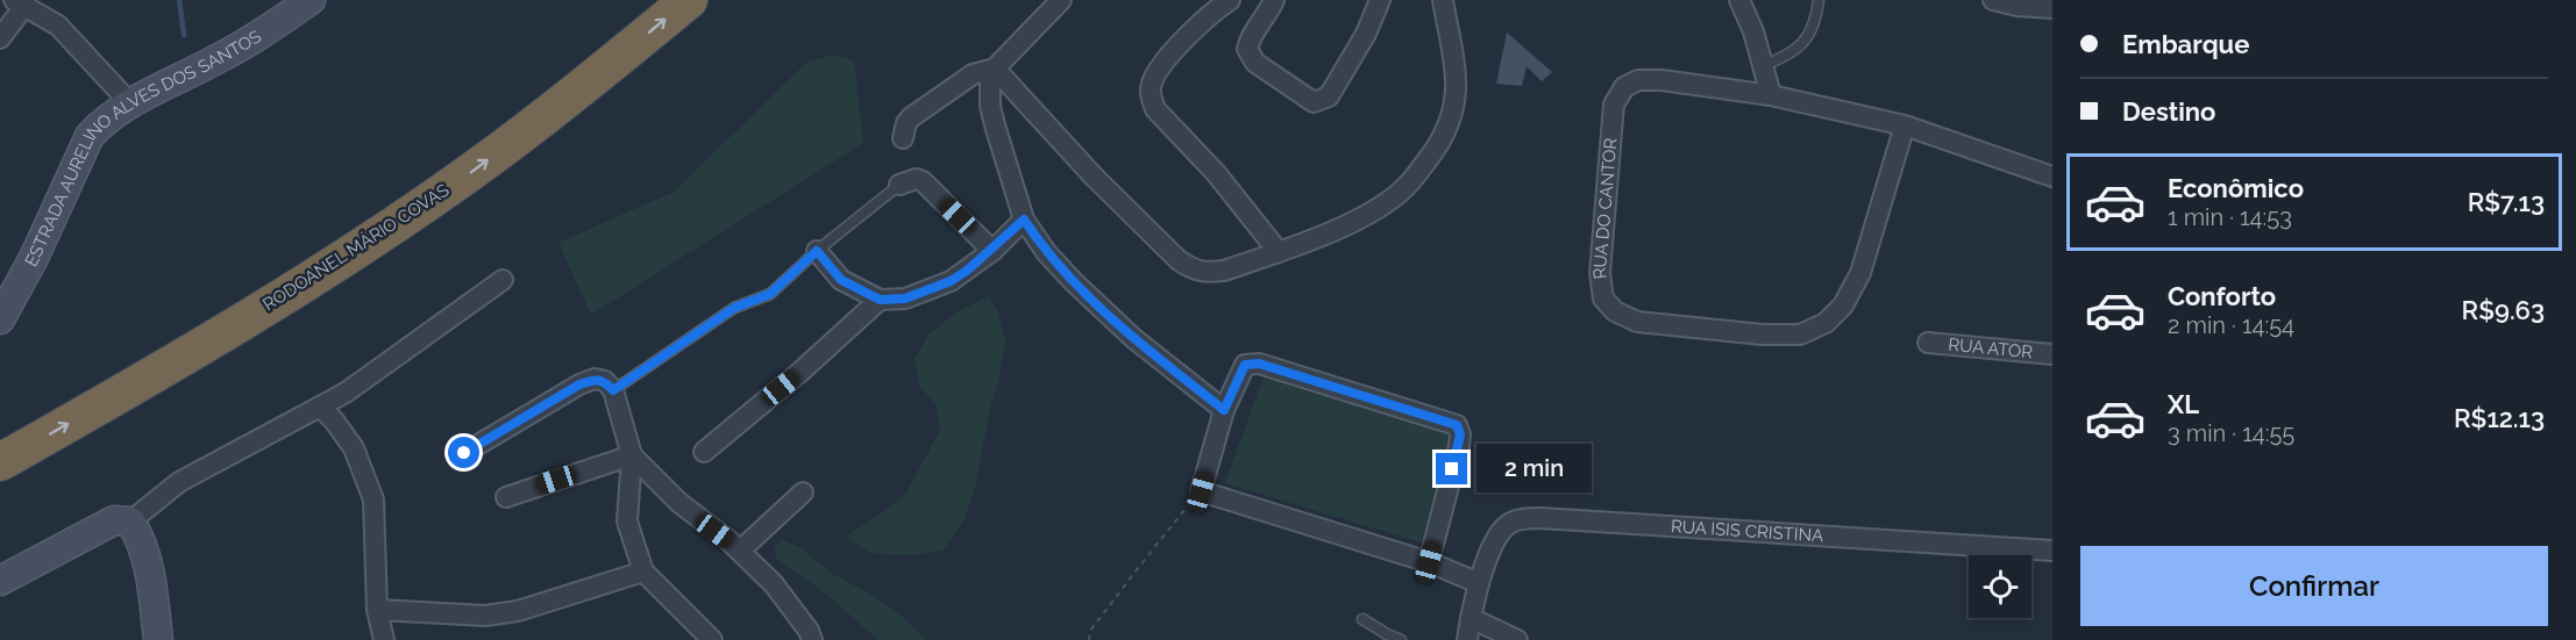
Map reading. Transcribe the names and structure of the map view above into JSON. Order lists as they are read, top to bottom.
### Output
{
  "streets": {
    "highway": ["RODOANEL MÁRIO COVAS"],
    "main road": ["ESTRADA AURELINO ALVES DOS SANTOS"],
    "street": ["RUA DO CANTOR", "RUA ATOR", "RUA ISIS CRISTINA"]
  },
  "one_way": ["RODOANEL MÁRIO COVAS"],
  "page": {
    "banner": ["Embarque", "Destino"],
    "list": [
      {
        "name": "Econômico",
        "note": "1 min · 14:53",
        "value": "R$7.13"
      },
      {
        "name": "Conforto",
        "note": "2 min · 14:54",
        "value": "R$9.63"
      },
      {
        "name": "XL",
        "note": "3 min · 14:55",
        "value": "R$12.13"
      }
    ],
    "bubble": "2 min",
    "buttons": "Confirmar"
  }
}
